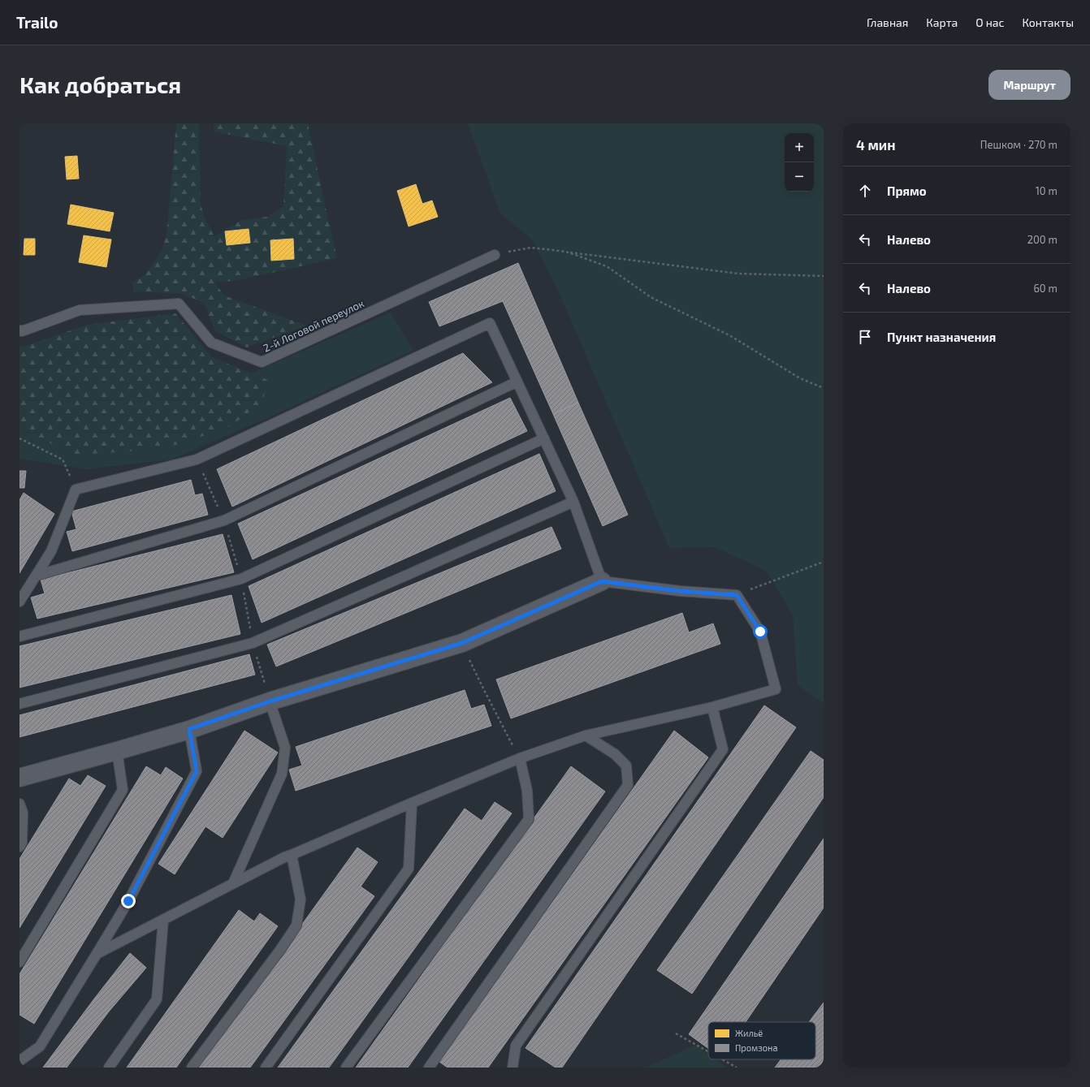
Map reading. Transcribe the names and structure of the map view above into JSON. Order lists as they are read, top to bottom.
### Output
{
  "streets": {
    "lane": ["2-й Логовой переулок"]
  },
  "legend": ["Жильё", "Промзона"],
  "page": {
    "header": "Trailo",
    "nav": [
      "Главная",
      "Карта",
      "О нас",
      "Контакты"
    ],
    "buttons": "Маршрут",
    "title": "Как добраться",
    "heading": ["4 мин", "Пешком · 270 m"],
    "map_buttons": ["+", "−"],
    "list": [
      ["Прямо", "10 m"],
      ["Налево", "200 m"],
      ["Налево", "60 m"],
      "Пункт назначения"
    ]
  }
}
